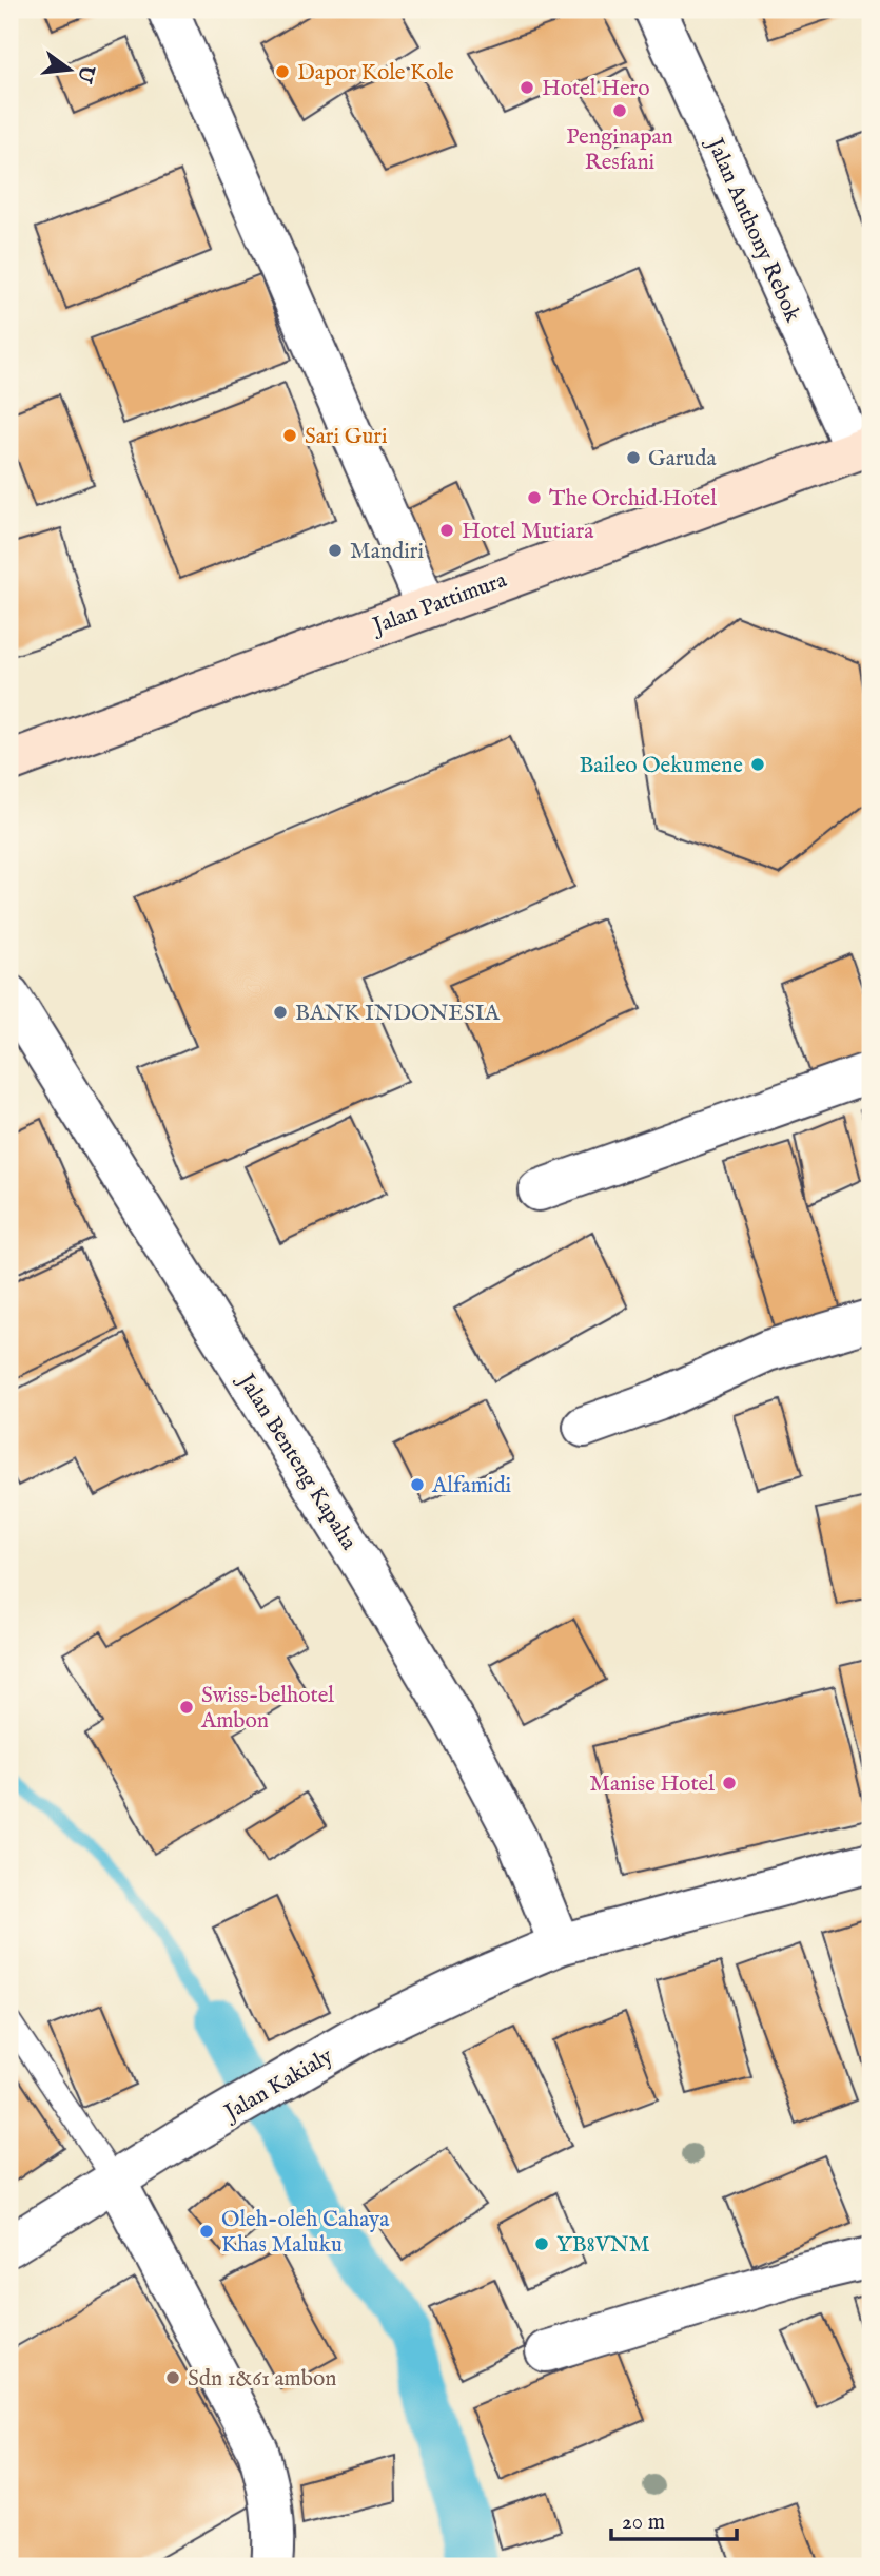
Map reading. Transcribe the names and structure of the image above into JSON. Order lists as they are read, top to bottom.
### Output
{
  "streets": {
    "main road": ["Jalan Pattimura"],
    "street": ["Jalan Anthony Rebok", "Jalan Benteng Kapaha", "Jalan Kakialy"]
  },
  "crossings": [
    ["Jalan Anthony Rebok", "Jalan Pattimura"],
    ["Jalan Benteng Kapaha", "Jalan Kakialy"]
  ],
  "places": [
    "Dapor Kole Kole",
    "Hotel Hero",
    "Penginapan Resfani",
    "Sari Guri",
    "Garuda",
    "The Orchid Hotel",
    "Hotel Mutiara",
    "Mandiri",
    "Baileo Oekumene",
    "BANK INDONESIA",
    "Alfamidi",
    "Swiss-belhotel Ambon",
    "Manise Hotel",
    "Oleh-oleh Cahaya Khas Maluku",
    "YB8VNM",
    "Sdn 1&61 ambon"
  ],
  "scale_bar": "20 m",
  "north": "right"
}
